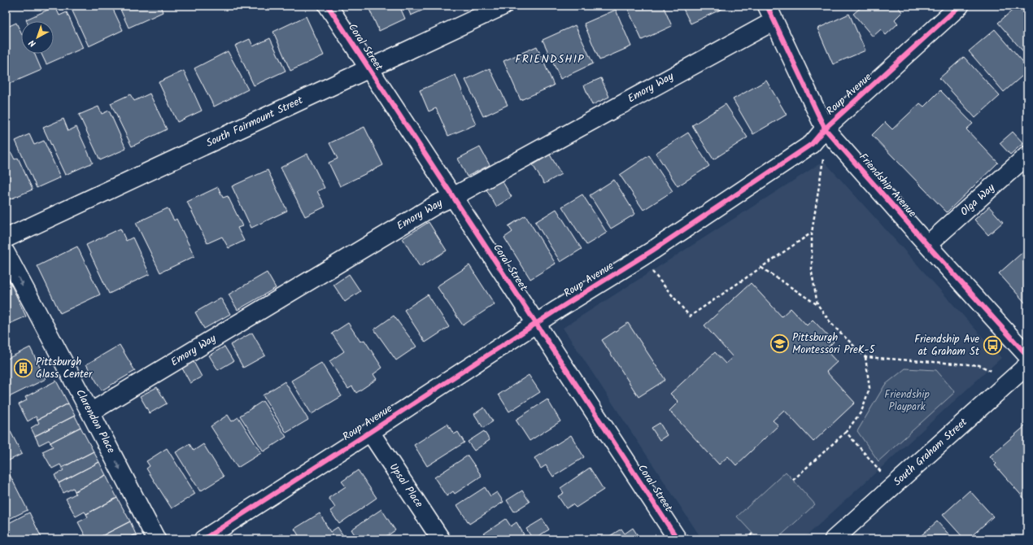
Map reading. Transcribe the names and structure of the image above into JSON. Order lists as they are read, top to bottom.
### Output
{
  "streets": {
    "street": [
      "Coral Street",
      "Emory Way",
      "Roup Avenue",
      "South Fairmount Street",
      "Friendship Avenue",
      "Olga Way",
      "Clarendon Place",
      "South Graham Street",
      "Upsal Place"
    ]
  },
  "crossings": [
    ["Coral Street", "Emory Way"],
    ["Coral Street", "Roup Avenue"],
    ["Coral Street", "South Fairmount Street"],
    ["Emory Way", "Friendship Avenue"],
    ["Emory Way", "Clarendon Place"],
    ["Roup Avenue", "Friendship Avenue"],
    ["Roup Avenue", "Upsal Place"],
    ["Friendship Avenue", "Olga Way"]
  ],
  "one_way": ["Clarendon Place"],
  "districts": ["FRIENDSHIP"],
  "parks": ["Friendship Playpark"],
  "places": {
    "school or university": ["Pittsburgh Montessori PreK-5"],
    "bus stop": ["Friendship Ave at Graham St"],
    "building": ["Pittsburgh Glass Center"]
  },
  "north": "bottom left"
}
